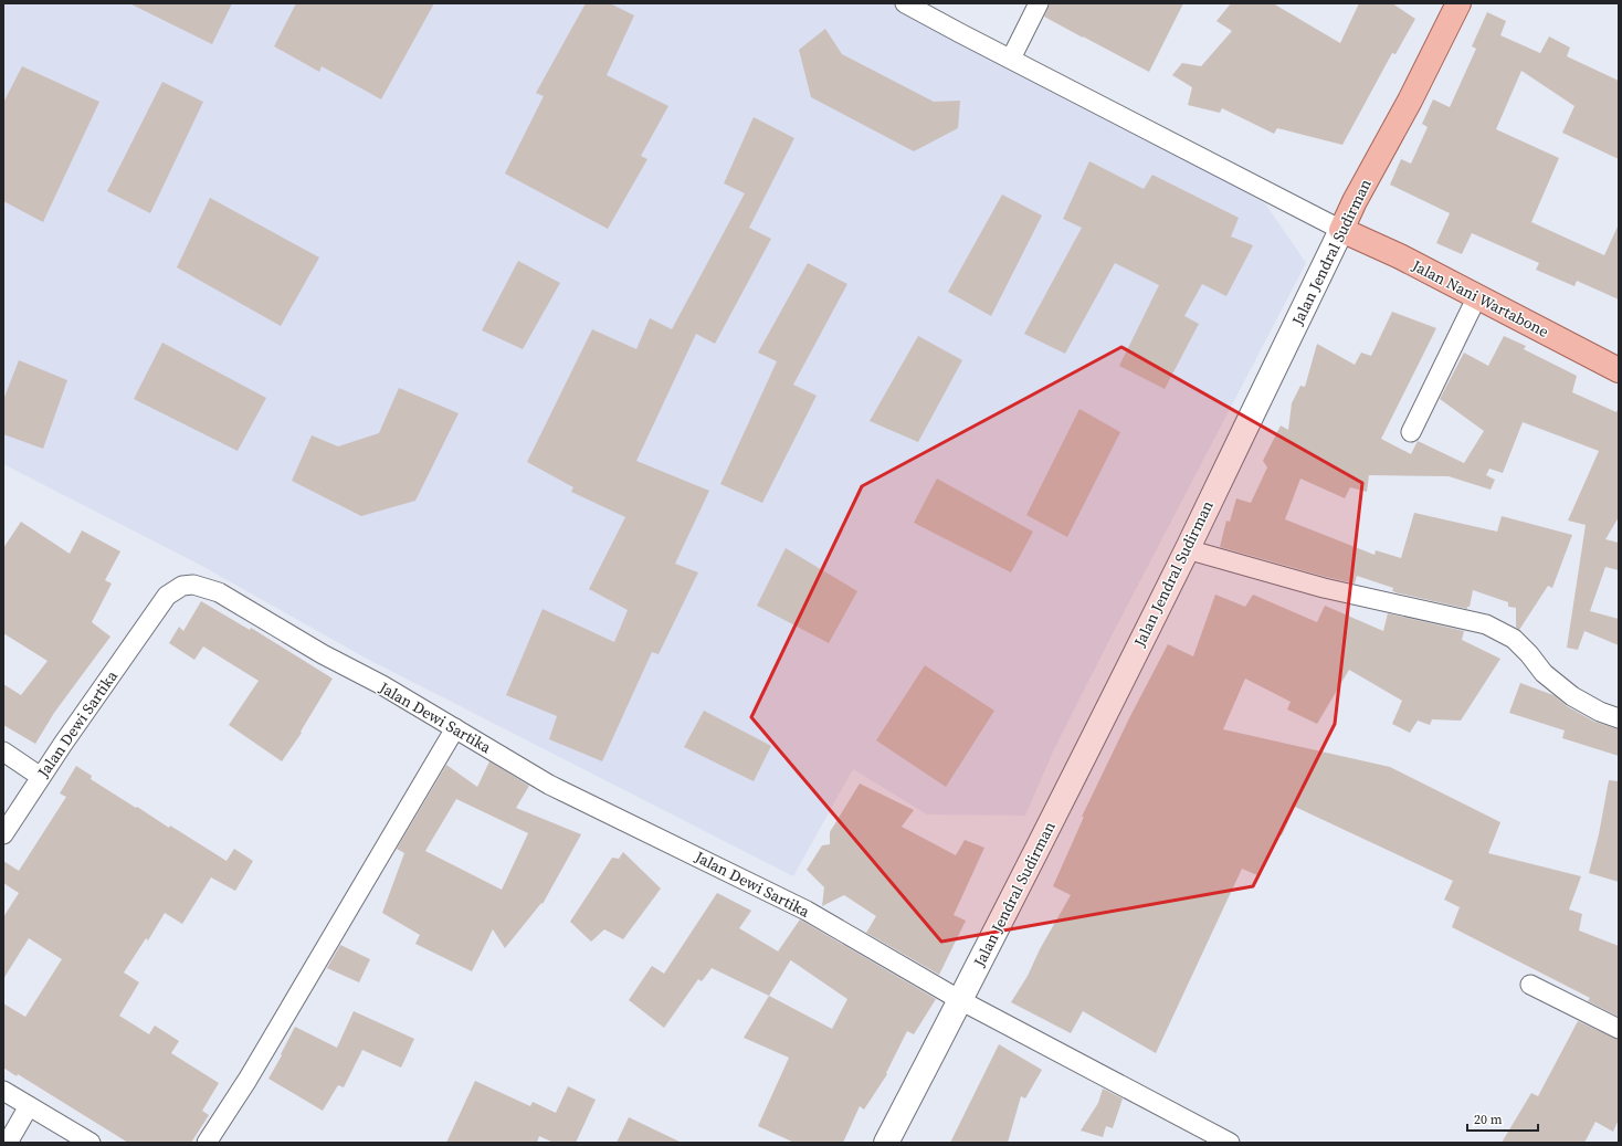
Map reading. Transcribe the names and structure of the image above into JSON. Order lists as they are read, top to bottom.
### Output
{
  "streets": {
    "main road": ["Jalan Jendral Sudirman", "Jalan Nani Wartabone"],
    "street": ["Jalan Dewi Sartika"]
  },
  "crossings": [
    ["Jalan Jendral Sudirman", "Jalan Nani Wartabone"],
    ["Jalan Jendral Sudirman", "Jalan Dewi Sartika"]
  ],
  "scale_bar": "20 m"
}
